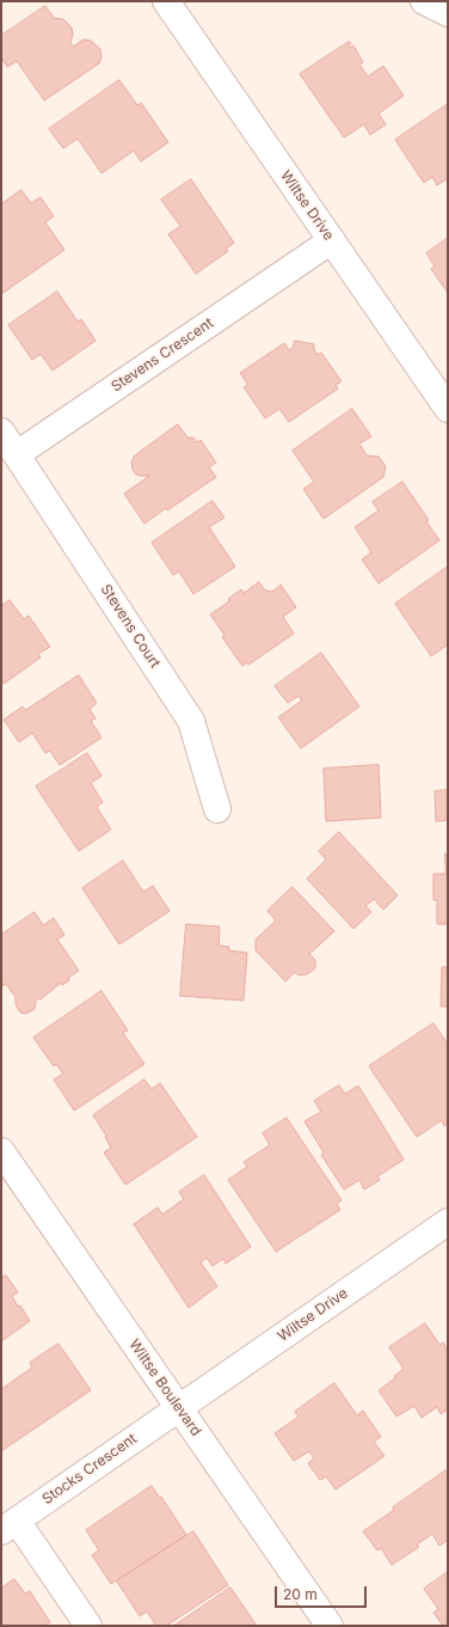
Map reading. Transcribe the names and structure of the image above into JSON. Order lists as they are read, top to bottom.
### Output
{
  "streets": {
    "street": [
      "Wiltse Drive",
      "Stevens Crescent",
      "Stevens Court",
      "Wiltse Boulevard",
      "Stocks Crescent"
    ]
  },
  "crossings": [
    ["Wiltse Drive", "Stevens Crescent"],
    ["Wiltse Drive", "Wiltse Boulevard"],
    ["Wiltse Drive", "Stocks Crescent"],
    ["Stevens Crescent", "Stevens Court"],
    ["Wiltse Boulevard", "Stocks Crescent"]
  ],
  "scale_bar": "20 m"
}
